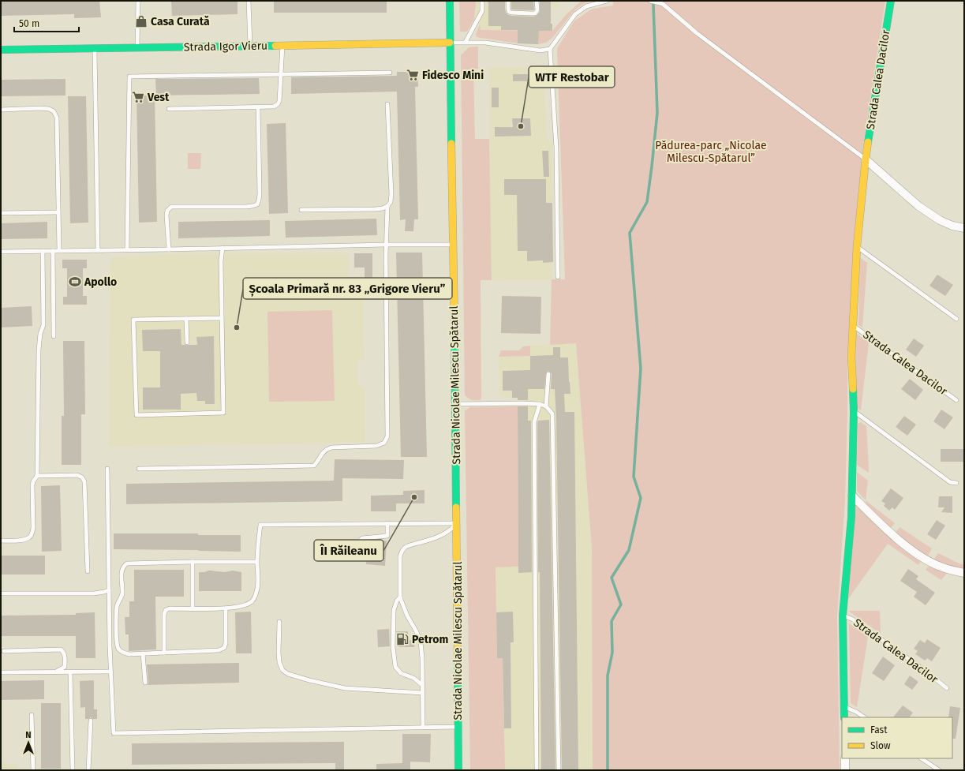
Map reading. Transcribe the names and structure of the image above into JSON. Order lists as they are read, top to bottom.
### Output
{
  "streets": {
    "street": ["Strada Igor Vieru", "Strada Calea Dacilor", "Strada Nicolae Milescu Spătarul"]
  },
  "crossings": [
    ["Strada Igor Vieru", "Strada Nicolae Milescu Spătarul"]
  ],
  "parks": ["Pădurea-parc „Nicolae Milescu-Spătarul”"],
  "places": {
    "shop": ["Casa Curată"],
    "supermarket": ["Fidesco Mini", "Vest"],
    "other": ["WTF Restobar", "Școala Primară nr. 83 „Grigore Vieru”", "ÎI Răileanu"],
    "sports": ["Apollo"],
    "fuel station": ["Petrom"]
  },
  "legend": ["Fast", "Slow"],
  "scale_bar": "50 m",
  "north": "top"
}
